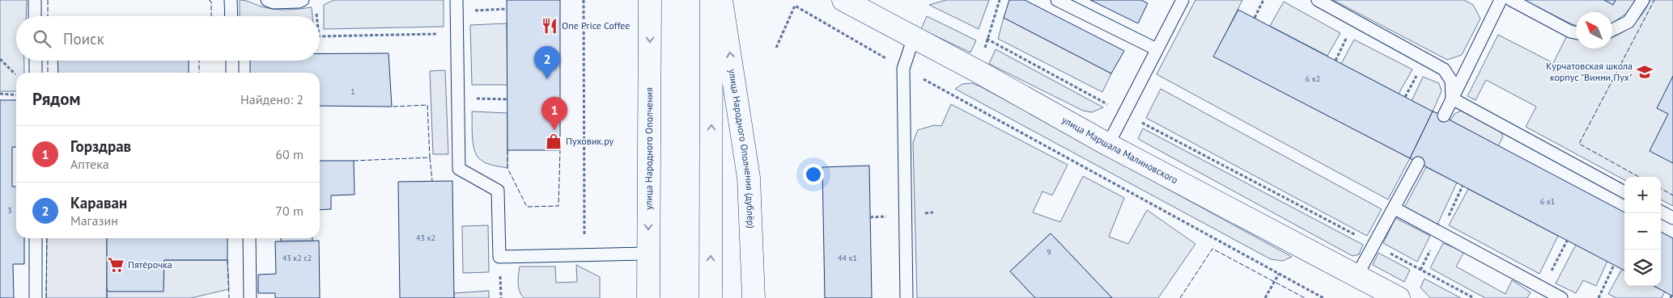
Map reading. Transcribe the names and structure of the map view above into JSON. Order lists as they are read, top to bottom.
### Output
{
  "streets": {
    "street": ["улица Народного Ополчения (дублёр)", "улица Народного Ополчения", "улица Маршала Малиновского"]
  },
  "places": {
    "restaurant": ["One Price Coffee"],
    "school or university": ["Курчатовская школа корпус \"Винни Пух\""],
    "shop": ["Пуховик.ру"],
    "supermarket": ["Пятёрочка"]
  },
  "house_numbers": [
    "6 к2",
    "1",
    "6 к1",
    "3",
    "43 к2",
    "9",
    "43 к2 с2",
    "44 к1"
  ],
  "north": "top left",
  "page": {
    "search": "Поиск",
    "pins": ["2", "1"],
    "heading": ["Рядом", "Найдено: 2"],
    "list": [
      {
        "mark": "1",
        "name": "Горздрав",
        "note": "Аптека",
        "value": "60 m"
      },
      {
        "mark": "2",
        "name": "Караван",
        "note": "Магазин",
        "value": "70 m"
      }
    ],
    "map_buttons": ["+", "−"]
  }
}
